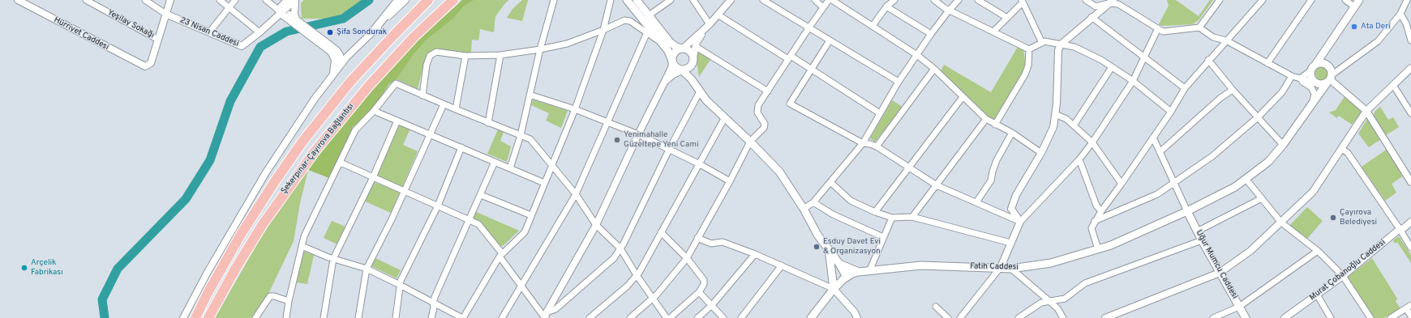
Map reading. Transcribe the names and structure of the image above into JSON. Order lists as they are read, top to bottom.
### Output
{
  "streets": {
    "highway": ["Şekerpınar-Çayırova Bağlantısı"],
    "main road": ["Uğur Mumcu Caddesi", "Fatih Caddesi"],
    "street": [
      "Yeşilay Sokağı",
      "23 Nisan Caddesi",
      "Hürriyet Caddesi",
      "Murat Çobanoğlu Caddesi"
    ]
  },
  "crossings": [
    ["Yeşilay Sokağı", "Hürriyet Caddesi"],
    ["Uğur Mumcu Caddesi", "Fatih Caddesi"]
  ],
  "places": [
    "Ata Deri",
    "Şifa Sondurak",
    "Yenimahalle Güzeltepe Yeni Cami",
    "Çayırova Belediyesi",
    "Esduy Davet Evi & Organizasyon",
    "Arçelik Fabrikası"
  ]
}
